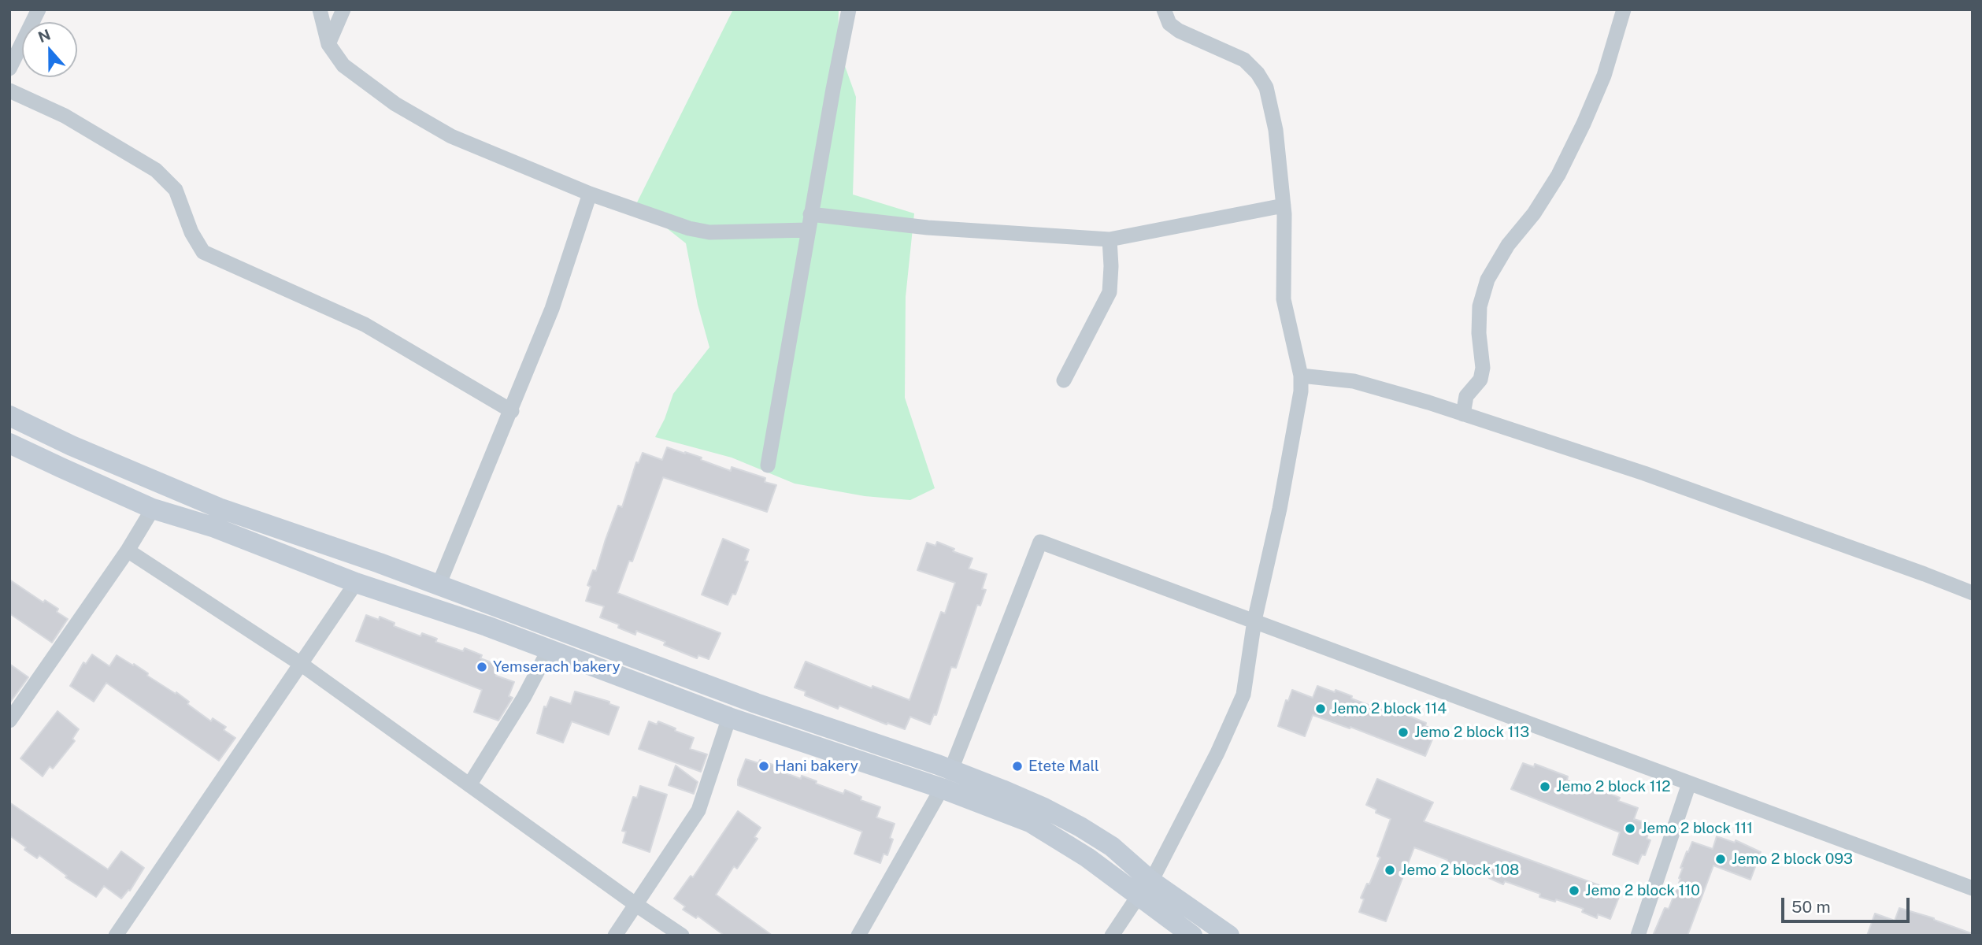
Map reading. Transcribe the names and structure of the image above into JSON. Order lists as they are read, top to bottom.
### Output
{
  "places": [
    "Yemserach bakery",
    "Jemo 2 block 114",
    "Jemo 2 block 113",
    "Hani bakery",
    "Etete Mall",
    "Jemo 2 block 112",
    "Jemo 2 block 111",
    "Jemo 2 block 093",
    "Jemo 2 block 108",
    "Jemo 2 block 110"
  ],
  "scale_bar": "50 m",
  "north": "top"
}
